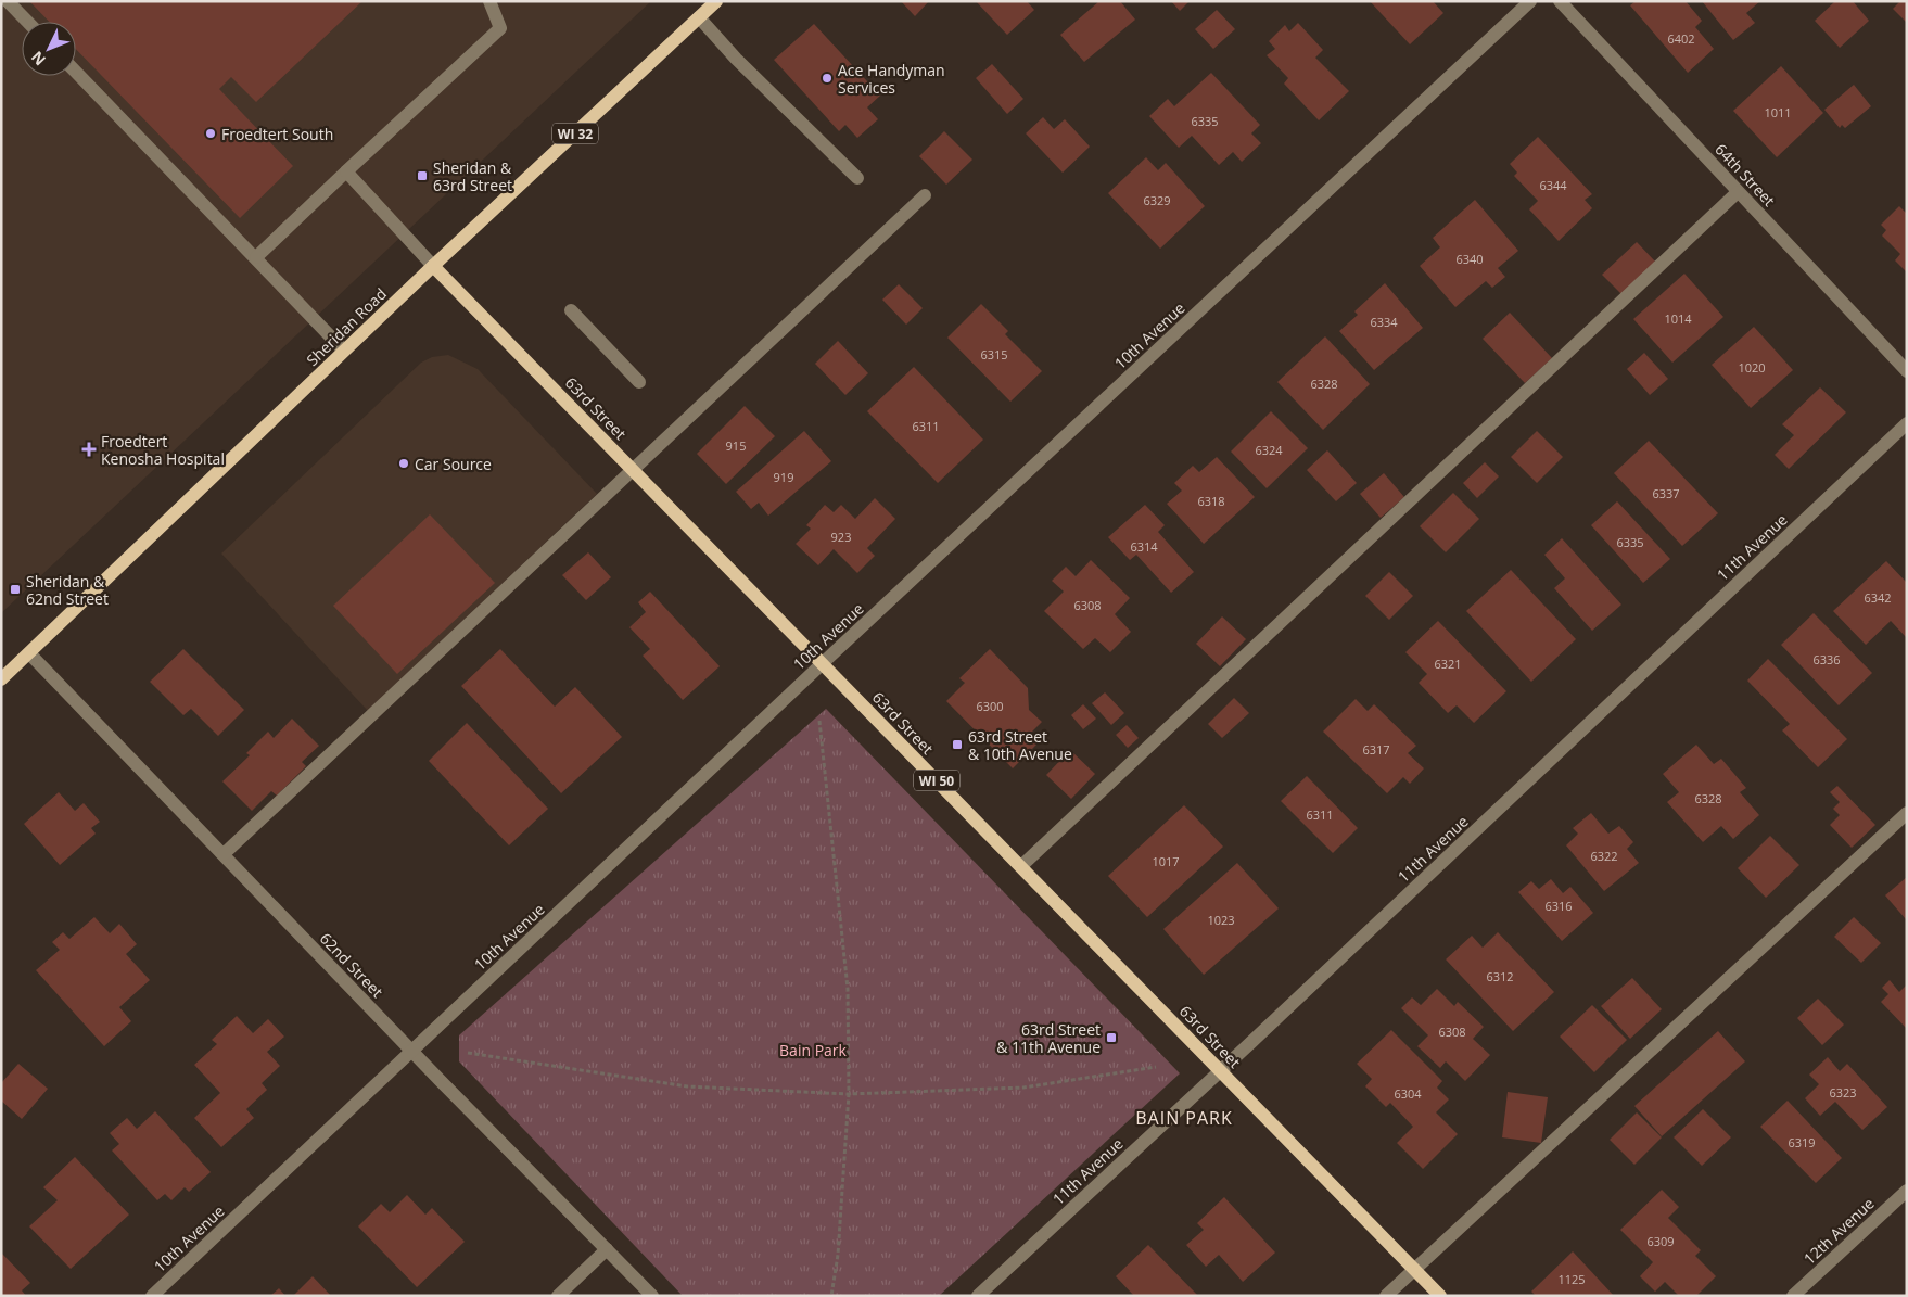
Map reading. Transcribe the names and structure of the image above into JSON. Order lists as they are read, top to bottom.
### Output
{
  "streets": {
    "main road": [
      "WI 32",
      "Sheridan Road",
      "63rd Street",
      "WI 50"
    ],
    "street": [
      "64th Street",
      "10th Avenue",
      "11th Avenue",
      "62nd Street",
      "12th Avenue"
    ]
  },
  "crossings": [
    ["Sheridan Road", "63rd Street"],
    ["Sheridan Road", "62nd Street"],
    ["10th Avenue", "63rd Street"],
    ["10th Avenue", "62nd Street"],
    ["63rd Street", "11th Avenue"]
  ],
  "districts": ["BAIN PARK"],
  "parks": ["Bain Park"],
  "places": {
    "other": ["Ace Handyman Services", "Froedtert South", "Car Source"],
    "transit": [
      "Sheridan & 63rd Street",
      "Sheridan & 62nd Street",
      "63rd Street & 10th Avenue",
      "63rd Street & 11th Avenue"
    ],
    "health": ["Froedtert Kenosha Hospital"]
  },
  "house_numbers": [
    "6402",
    "1011",
    "6335",
    "6344",
    "6329",
    "6340",
    "1014",
    "6334",
    "6315",
    "1020",
    "6328",
    "6311",
    "915",
    "6324",
    "919",
    "6337",
    "6318",
    "923",
    "6335",
    "6314",
    "6342",
    "6308",
    "6336",
    "6321",
    "6300",
    "6317",
    "6328",
    "6311",
    "6322",
    "1017",
    "6316",
    "1023",
    "6312",
    "6308",
    "6323",
    "6304",
    "6319",
    "6309",
    "1125"
  ],
  "north": "bottom left"
}
